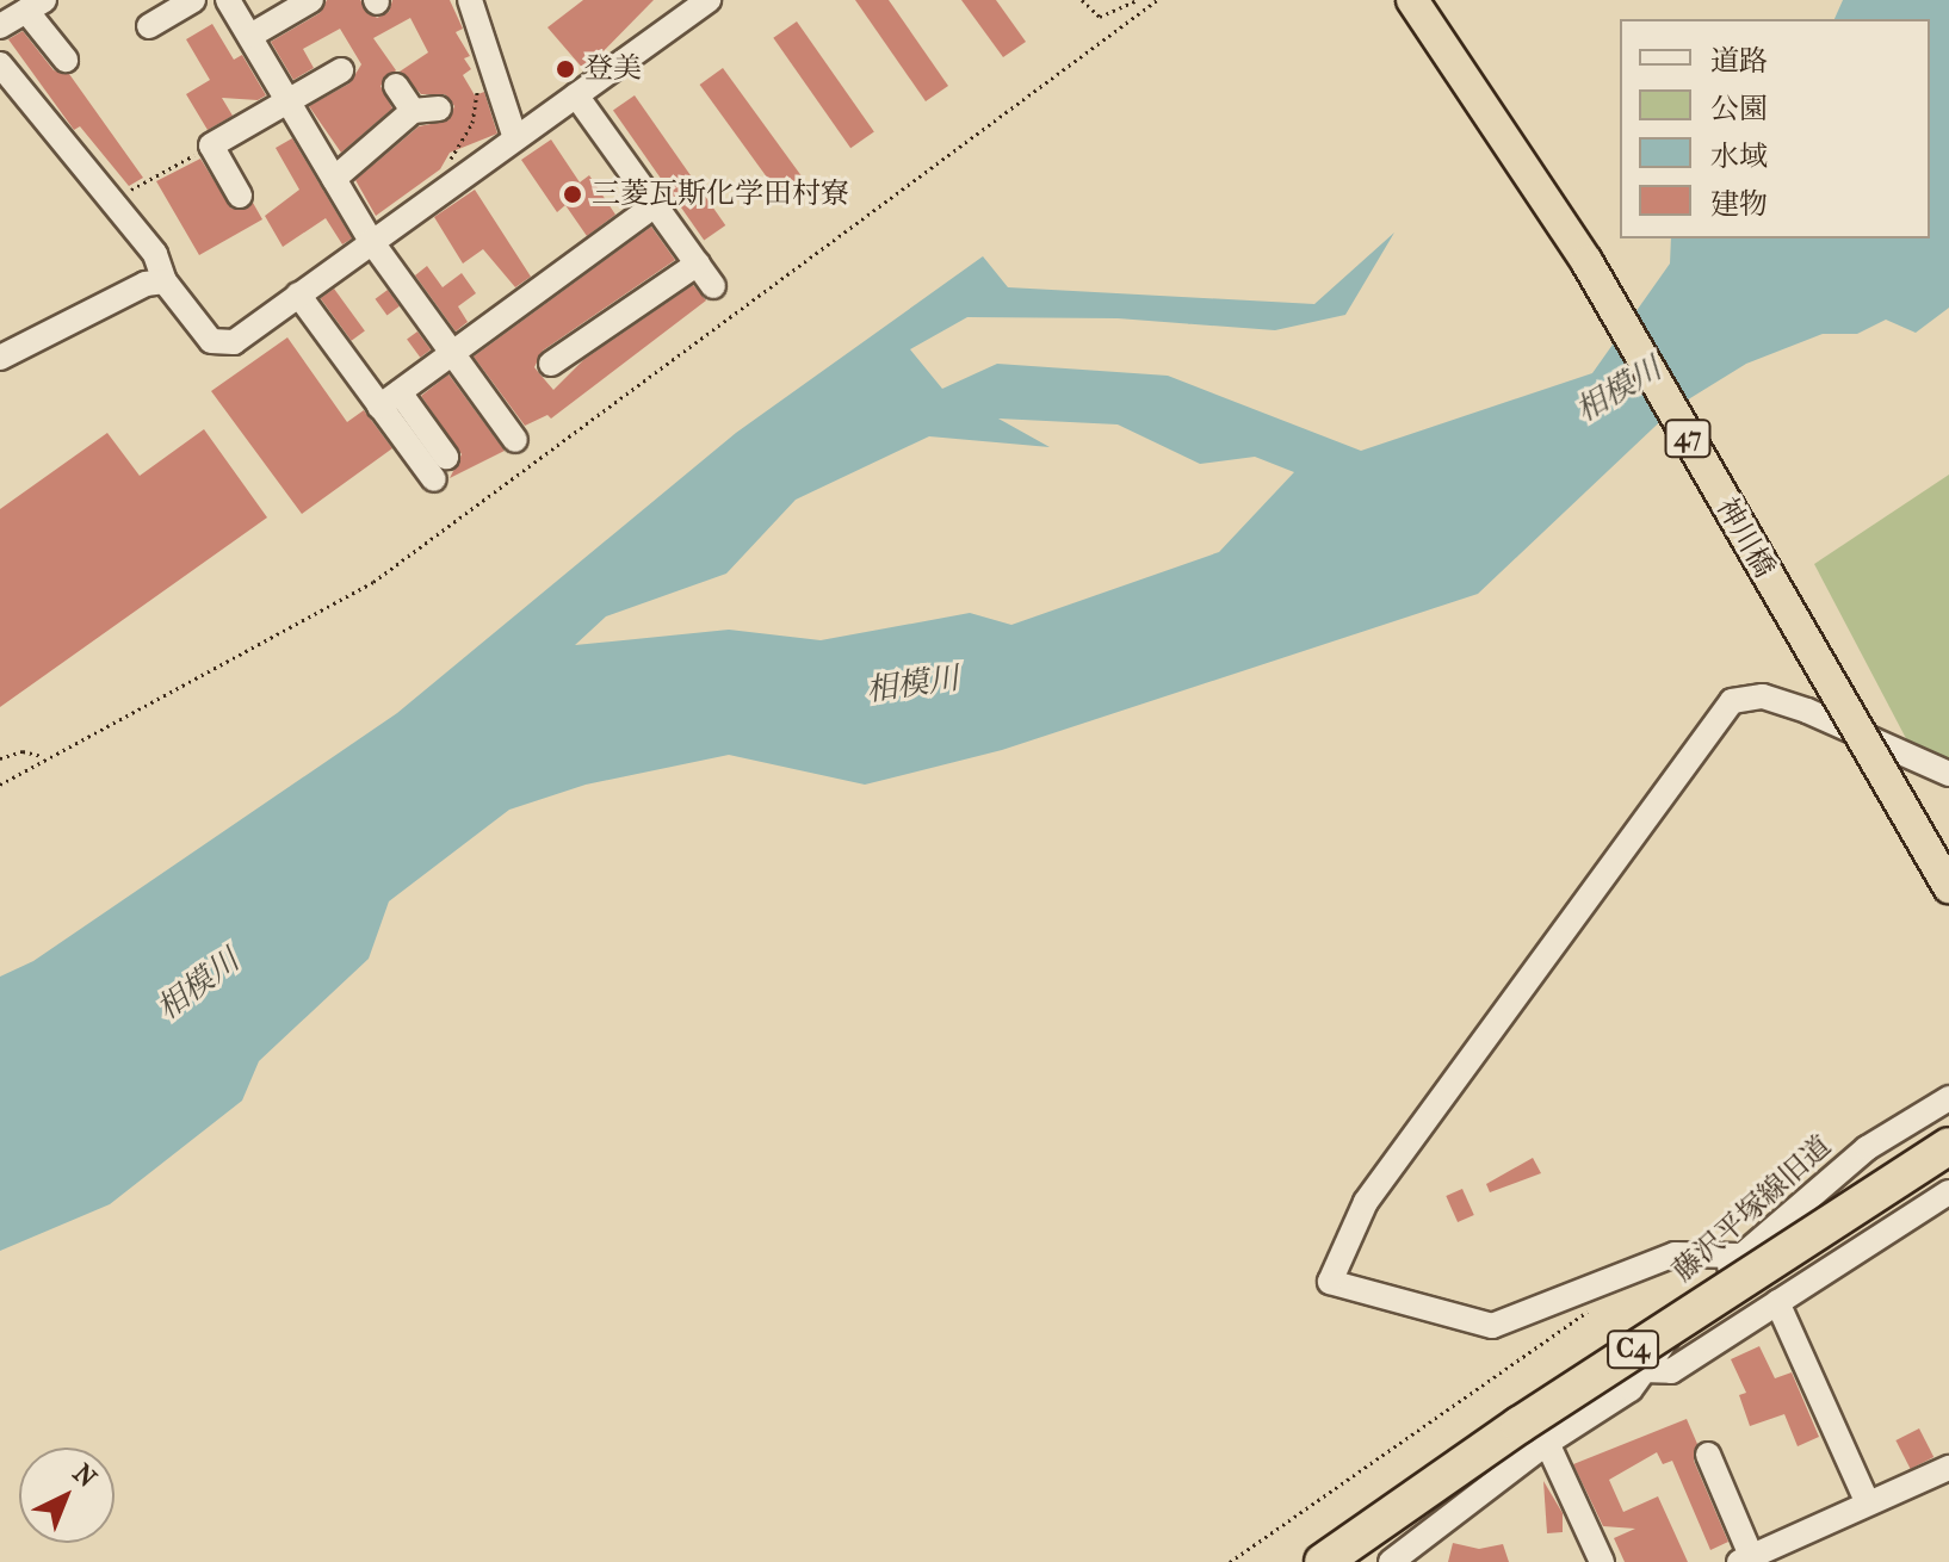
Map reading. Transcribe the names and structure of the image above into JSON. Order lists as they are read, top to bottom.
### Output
{
  "streets": {
    "highway": ["C4"],
    "main road": ["47", "神川橋"],
    "street": ["藤沢平塚線旧道"]
  },
  "water": ["相模川"],
  "places": ["登美", "三菱瓦斯化学田村寮"],
  "legend": [
    "道路",
    "公園",
    "水域",
    "建物"
  ],
  "north": "top right"
}
